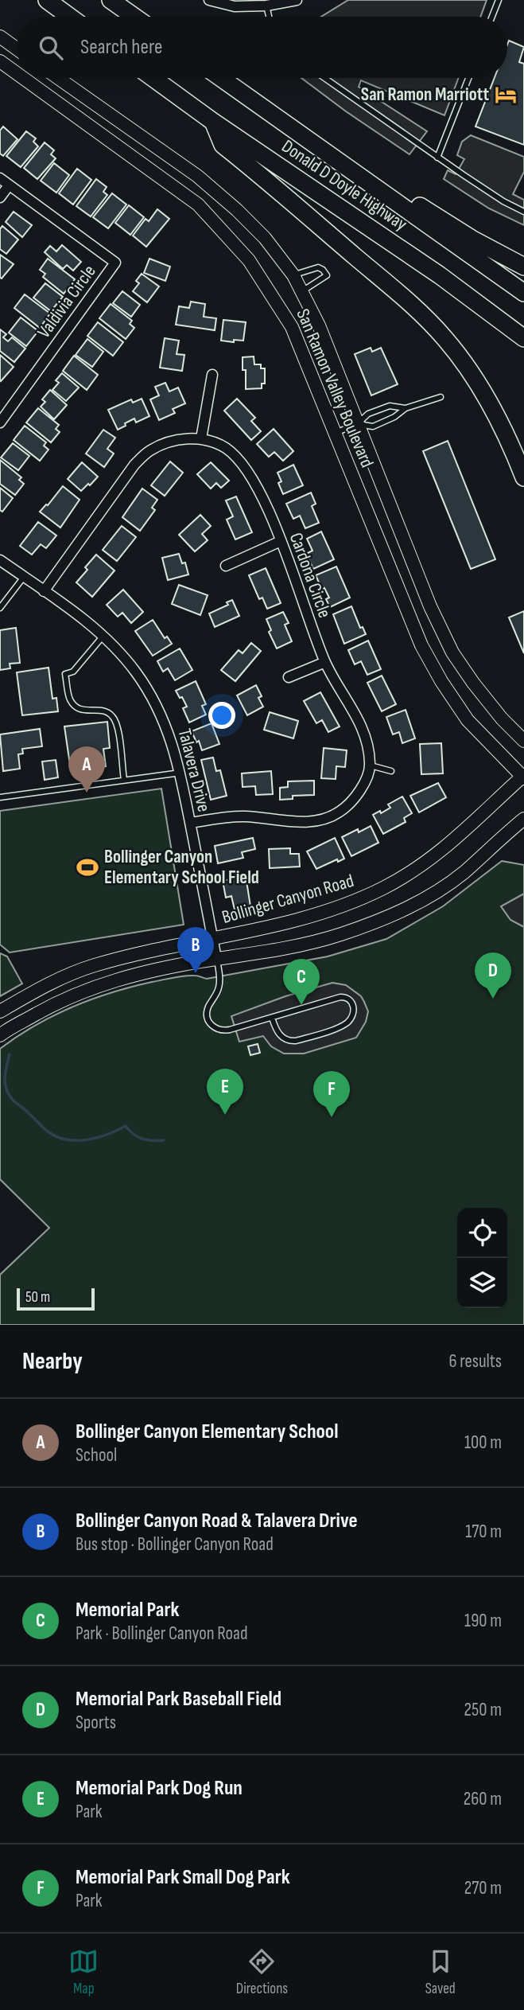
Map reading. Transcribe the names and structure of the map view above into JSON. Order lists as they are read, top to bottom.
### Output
{
  "streets": {
    "highway": ["Donald D Doyle Highway"],
    "main road": ["San Ramon Valley Boulevard", "Bollinger Canyon Road"],
    "street": ["Valdivia Circle", "Cardona Circle", "Talavera Drive"]
  },
  "crossings": [
    ["San Ramon Valley Boulevard", "Bollinger Canyon Road"],
    ["Cardona Circle", "Talavera Drive"],
    ["Talavera Drive", "Bollinger Canyon Road"]
  ],
  "places": {
    "hotel": ["San Ramon Marriott"],
    "sports": ["Bollinger Canyon Elementary School Field"]
  },
  "scale_bar": "50 m",
  "page": {
    "search": "Search here",
    "pins": [
      "A",
      "B",
      "D",
      "C",
      "E",
      "F"
    ],
    "scale": "50 m",
    "heading": ["Nearby", "6 results"],
    "list": [
      {
        "mark": "A",
        "name": "Bollinger Canyon Elementary School",
        "note": "School",
        "value": "100 m"
      },
      {
        "mark": "B",
        "name": "Bollinger Canyon Road & Talavera Drive",
        "note": "Bus stop · Bollinger Canyon Road",
        "value": "170 m"
      },
      {
        "mark": "C",
        "name": "Memorial Park",
        "note": "Park · Bollinger Canyon Road",
        "value": "190 m"
      },
      {
        "mark": "D",
        "name": "Memorial Park Baseball Field",
        "note": "Sports",
        "value": "250 m"
      },
      {
        "mark": "E",
        "name": "Memorial Park Dog Run",
        "note": "Park",
        "value": "260 m"
      },
      {
        "mark": "F",
        "name": "Memorial Park Small Dog Park",
        "note": "Park",
        "value": "270 m"
      }
    ],
    "nav": ["Map", "Directions", "Saved"]
  }
}
